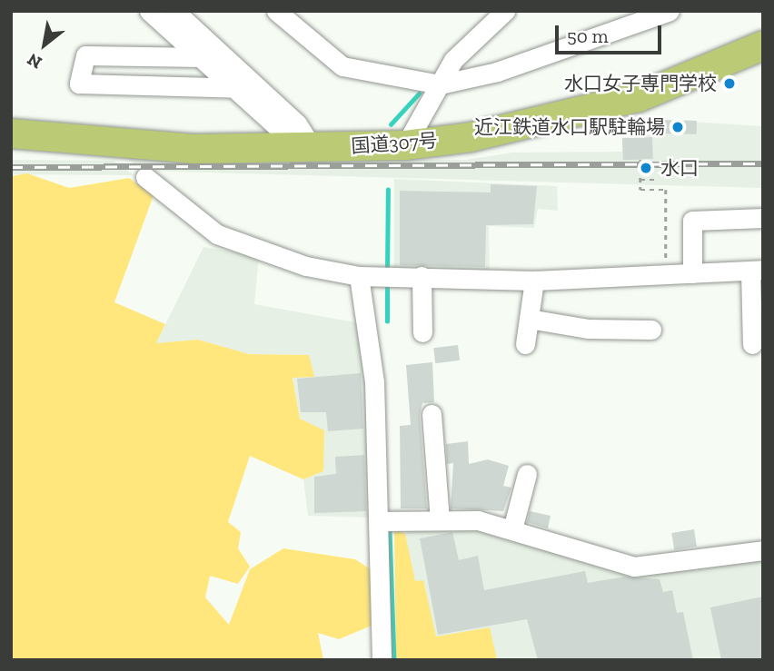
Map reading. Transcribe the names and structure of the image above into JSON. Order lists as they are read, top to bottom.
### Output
{
  "streets": {
    "highway": ["国道307号"]
  },
  "places": ["水口女子専門学校", "近江鉄道水口駅駐輪場", "水口"],
  "scale_bar": "50 m",
  "north": "bottom left"
}
